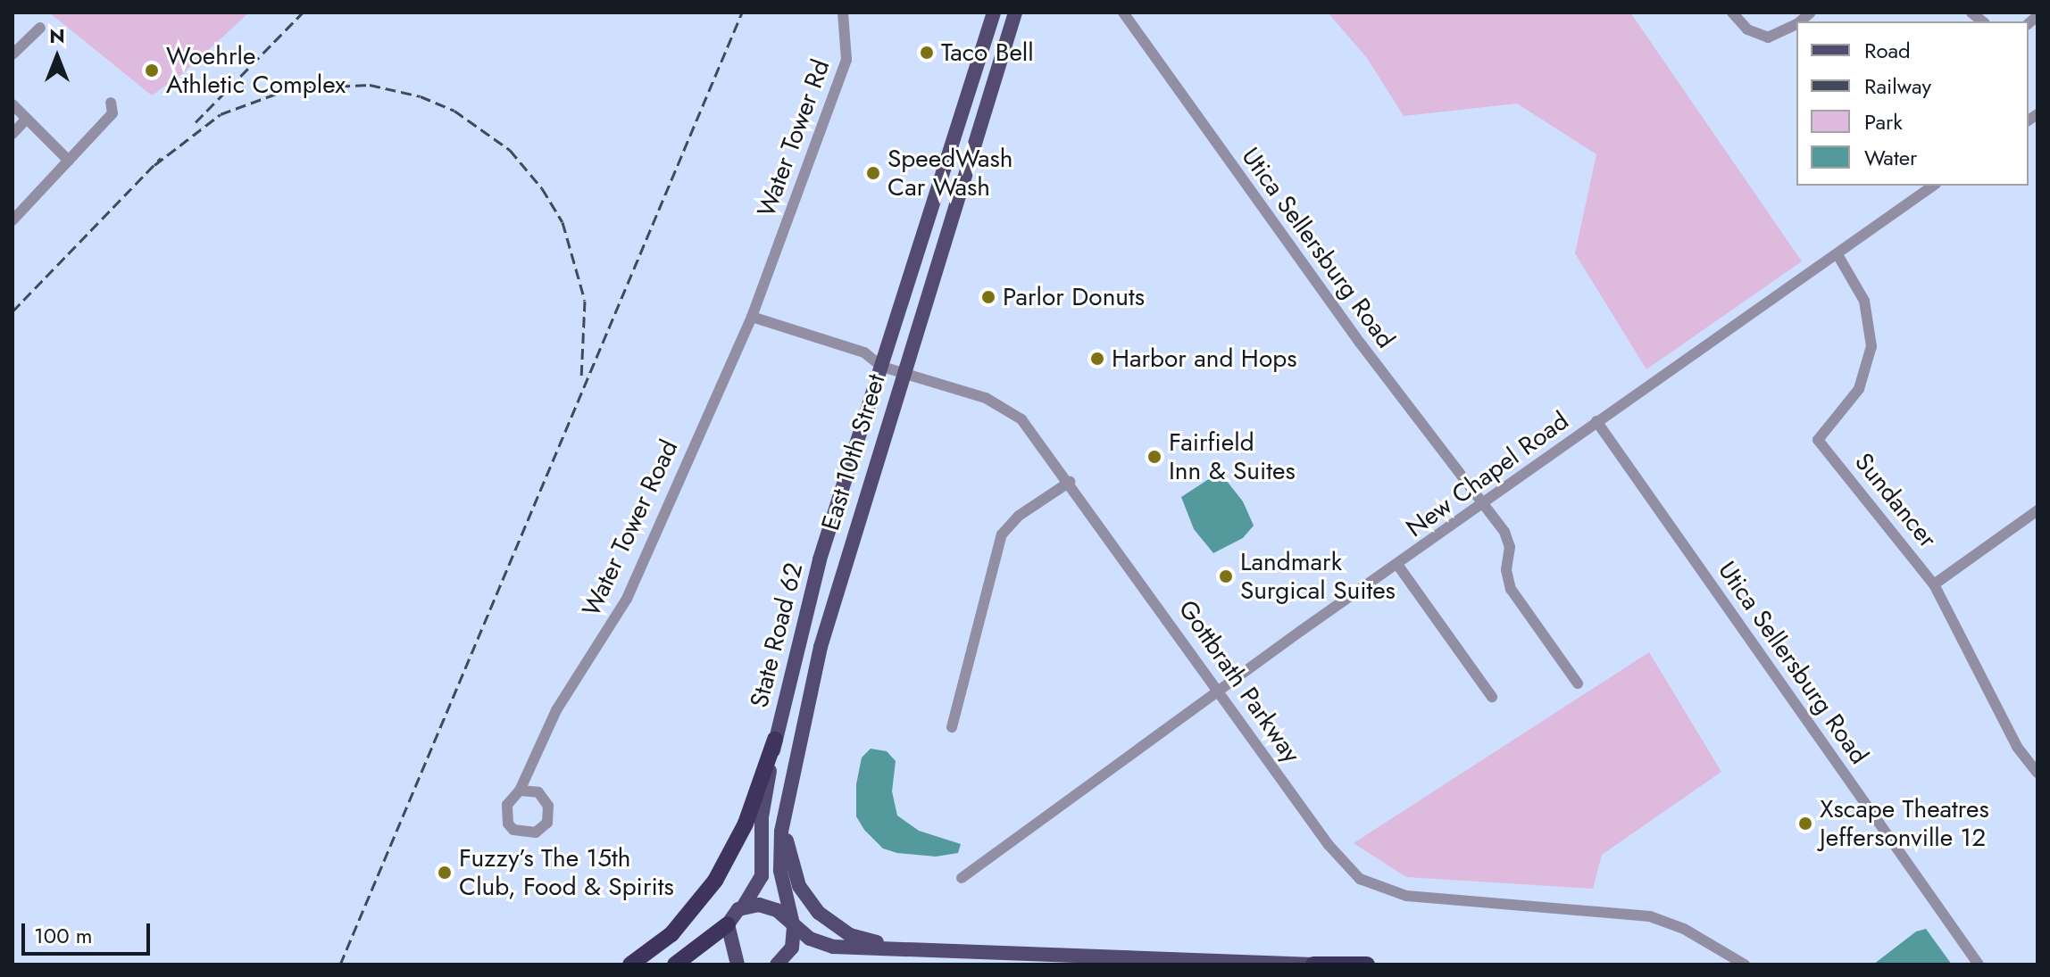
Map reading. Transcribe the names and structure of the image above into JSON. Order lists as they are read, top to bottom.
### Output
{
  "streets": {
    "main road": ["East 10th Street", "State Road 62"],
    "street": [
      "Water Tower Rd",
      "Utica Sellersburg Road",
      "New Chapel Road",
      "Sundancer",
      "Water Tower Road",
      "Gottbrath Parkway"
    ]
  },
  "crossings": [
    ["Water Tower Rd", "Water Tower Road"],
    ["Utica Sellersburg Road", "New Chapel Road"],
    ["East 10th Street", "Gottbrath Parkway"],
    ["New Chapel Road", "Sundancer"],
    ["New Chapel Road", "Gottbrath Parkway"],
    ["Water Tower Road", "Gottbrath Parkway"],
    ["State Road 62", "Gottbrath Parkway"]
  ],
  "places": [
    "Taco Bell",
    "Woehrle Athletic Complex",
    "SpeedWash Car Wash",
    "Parlor Donuts",
    "Harbor and Hops",
    "Fairfield Inn & Suites",
    "Landmark Surgical Suites",
    "Xscape Theatres Jeffersonville 12",
    "Fuzzy’s The 15th Club, Food & Spirits"
  ],
  "legend": [
    "Road",
    "Railway",
    "Park",
    "Water"
  ],
  "scale_bar": "100 m",
  "north": "top"
}
